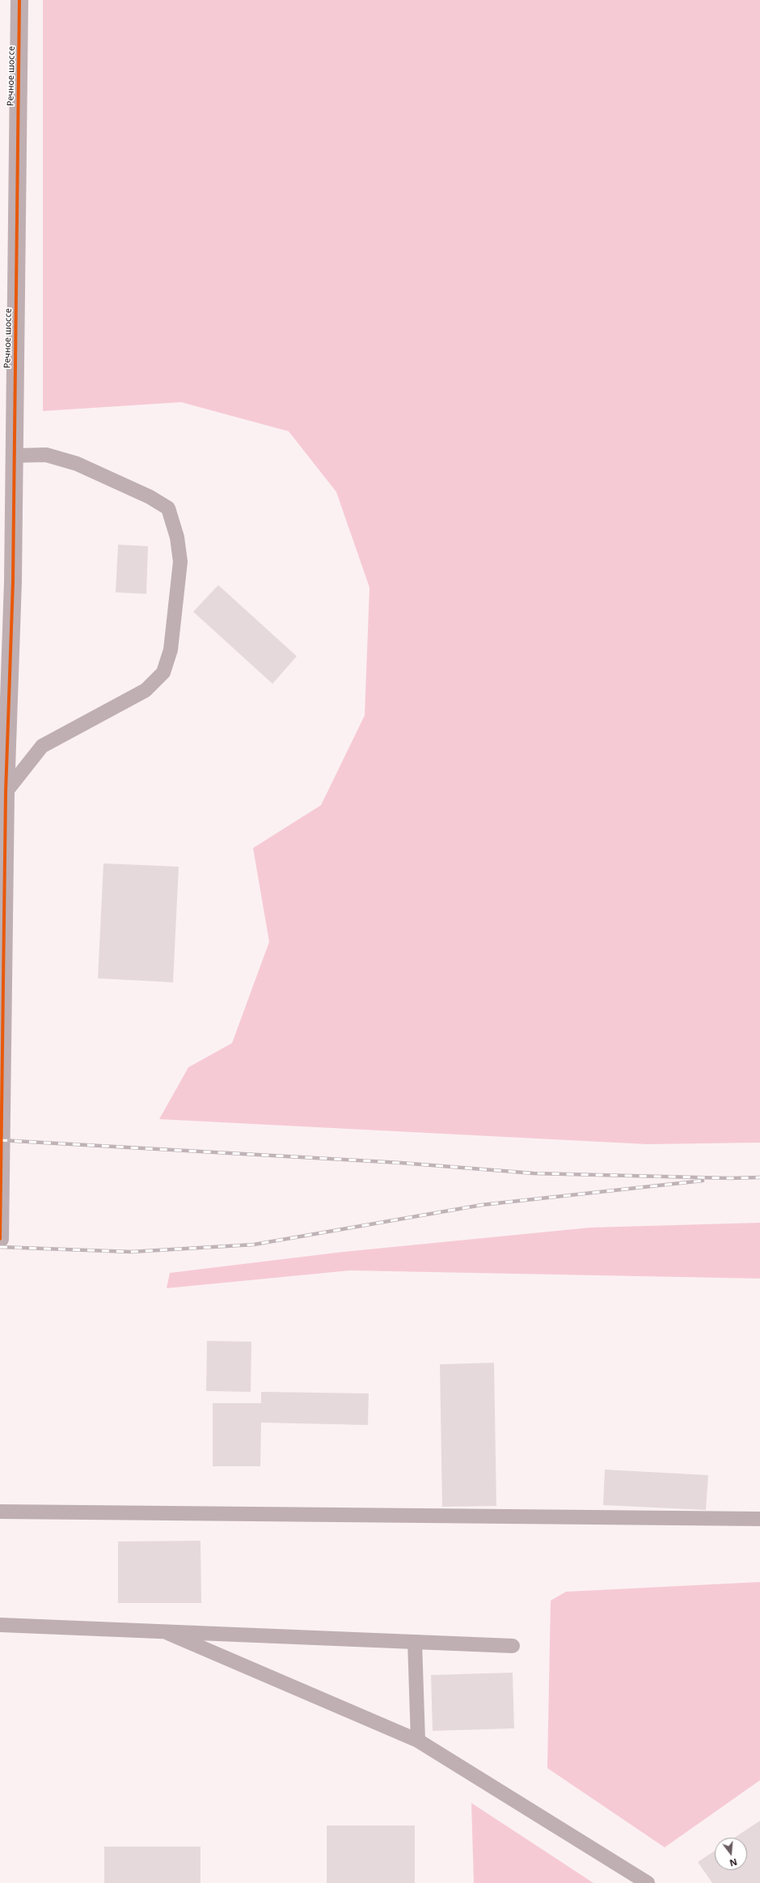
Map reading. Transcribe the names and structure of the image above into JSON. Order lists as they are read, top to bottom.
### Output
{
  "streets": {
    "street": ["Речное шоссе"]
  },
  "north": "bottom"
}
